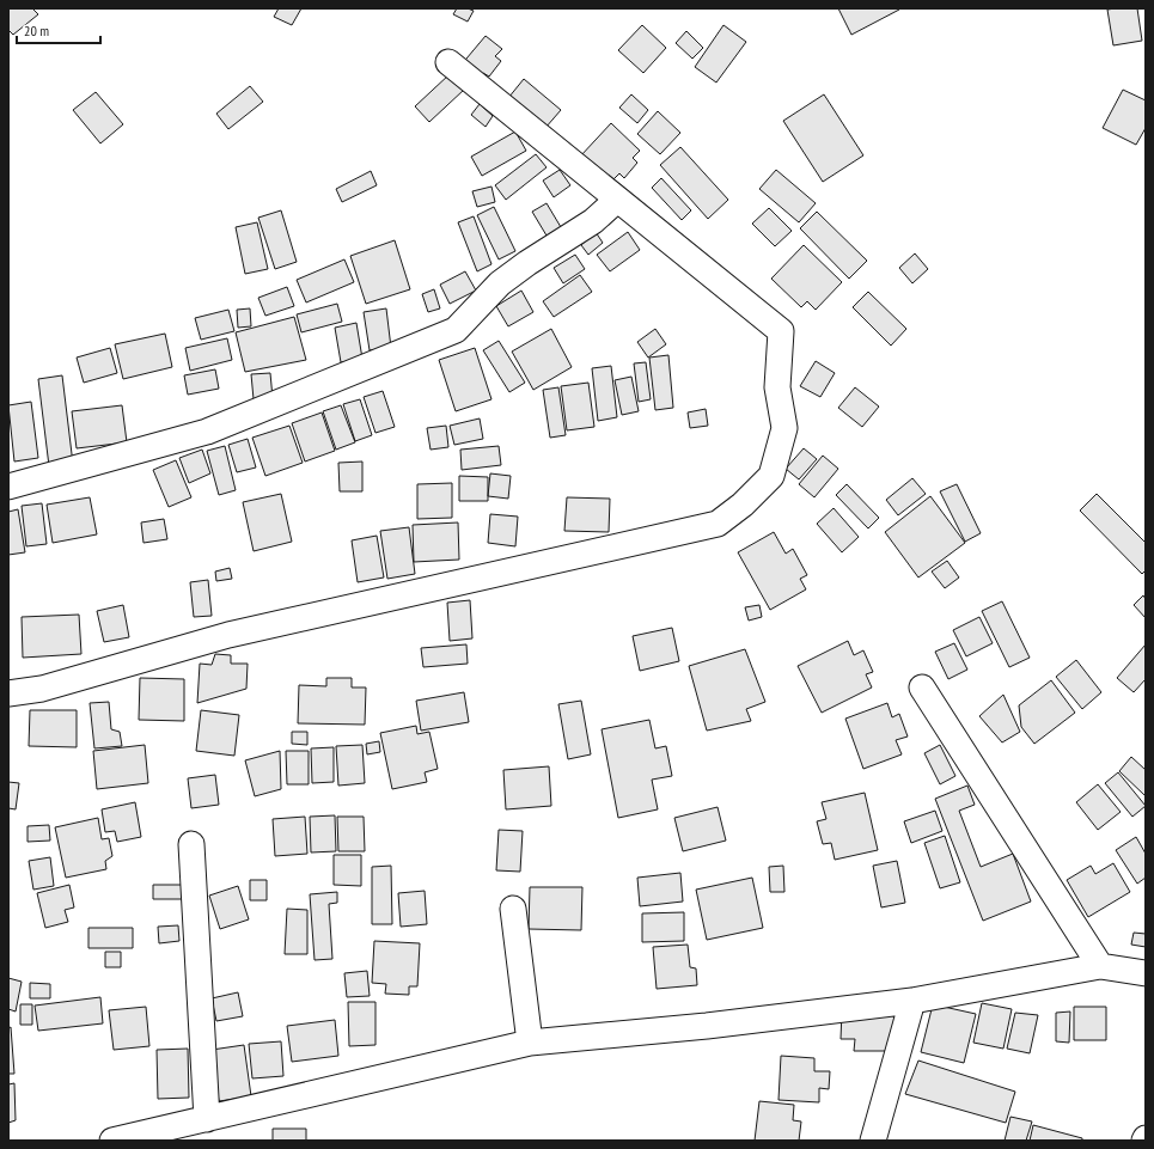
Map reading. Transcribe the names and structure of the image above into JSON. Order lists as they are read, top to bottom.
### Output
{
  "scale_bar": "20 m"
}
